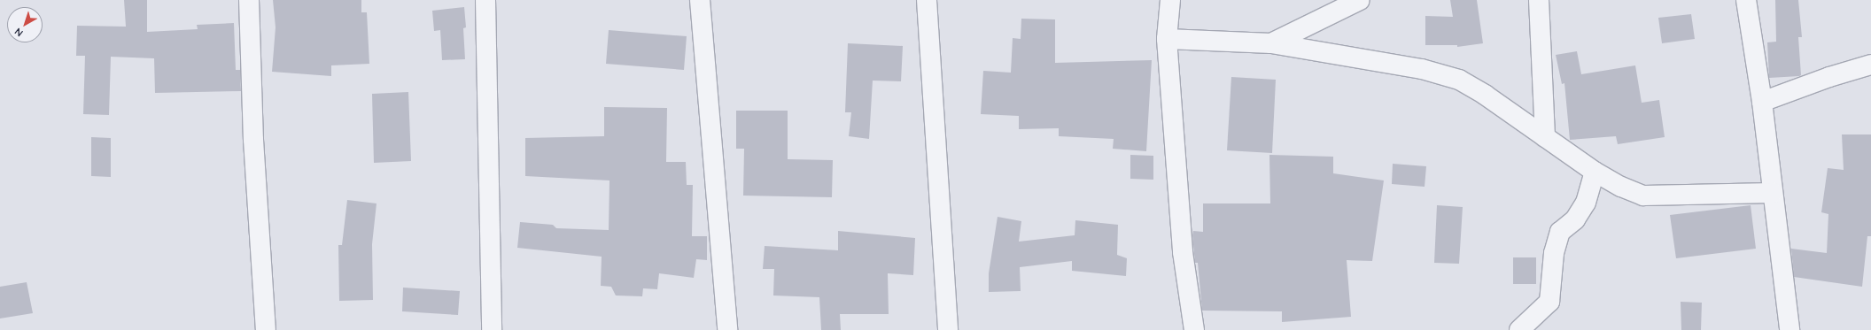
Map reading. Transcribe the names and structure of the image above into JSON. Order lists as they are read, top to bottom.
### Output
{
  "north": "bottom left"
}
